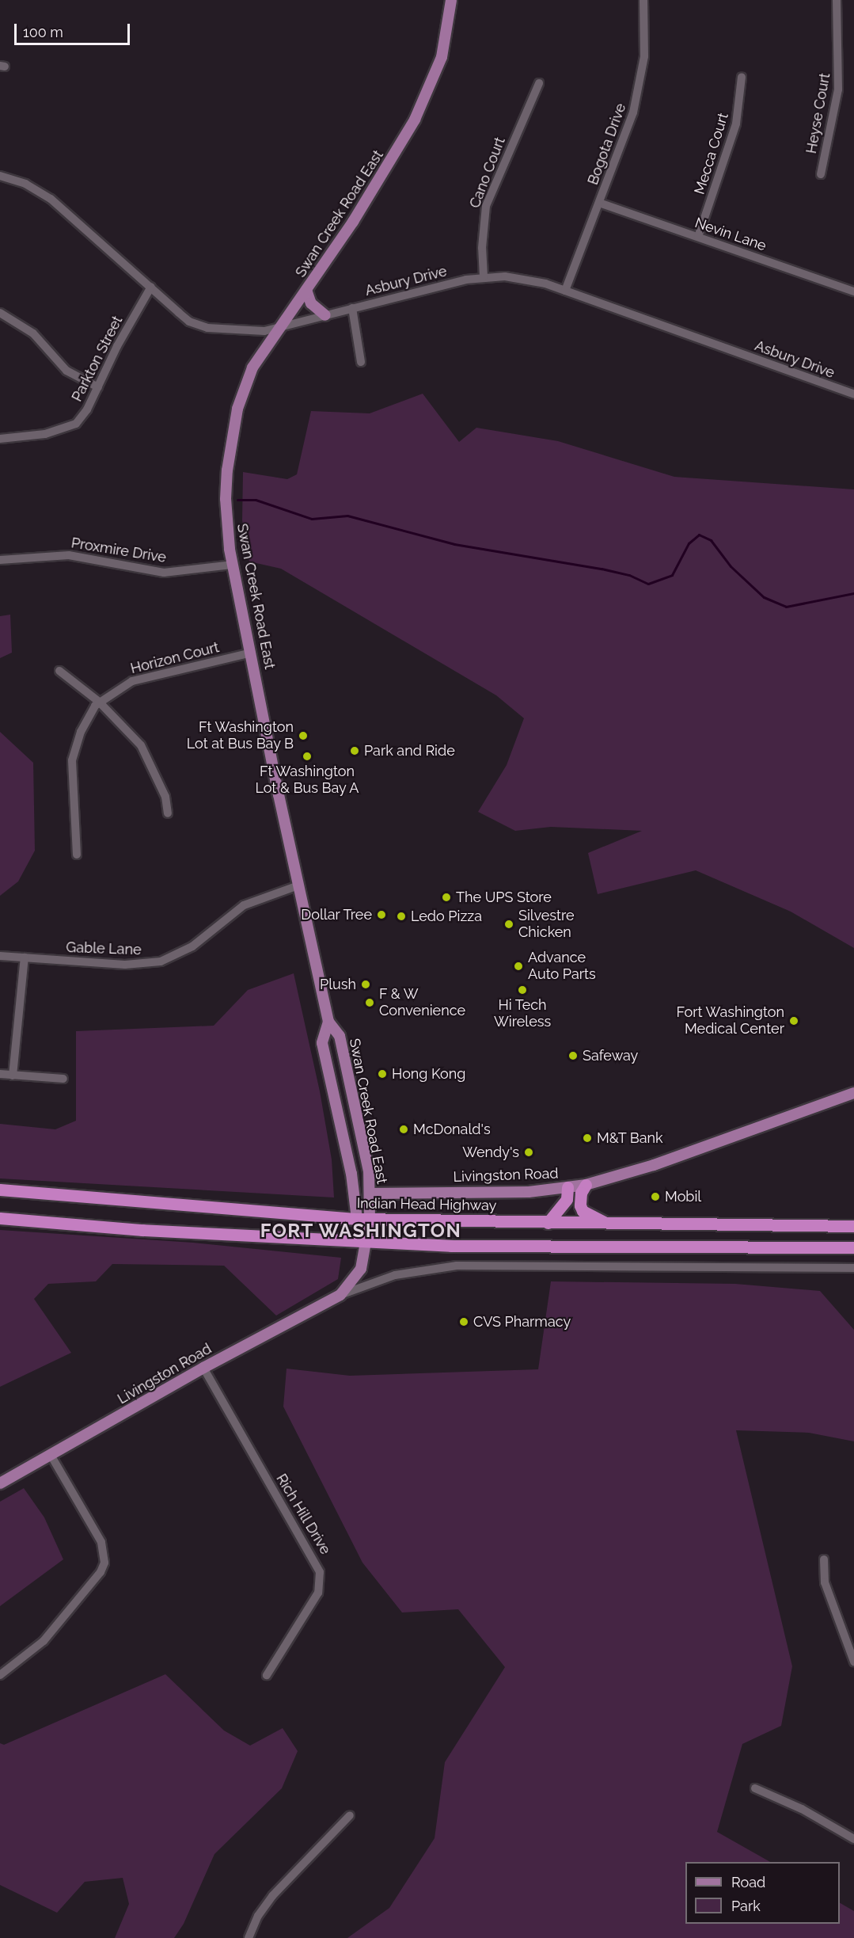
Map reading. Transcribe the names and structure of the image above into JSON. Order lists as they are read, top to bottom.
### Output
{
  "streets": {
    "highway": ["Indian Head Highway"],
    "main road": ["Swan Creek Road East", "Livingston Road"],
    "street": [
      "Heyse Court",
      "Bogota Drive",
      "Mecca Court",
      "Cano Court",
      "Nevin Lane",
      "Asbury Drive",
      "Parkton Street",
      "Proxmire Drive",
      "Horizon Court",
      "Gable Lane",
      "Rich Hill Drive"
    ]
  },
  "crossings": [
    ["Bogota Drive", "Nevin Lane"],
    ["Bogota Drive", "Asbury Drive"],
    ["Mecca Court", "Nevin Lane"],
    ["Cano Court", "Asbury Drive"],
    ["Swan Creek Road East", "Asbury Drive"],
    ["Swan Creek Road East", "Proxmire Drive"],
    ["Swan Creek Road East", "Horizon Court"],
    ["Swan Creek Road East", "Gable Lane"],
    ["Swan Creek Road East", "Livingston Road"],
    ["Swan Creek Road East", "Indian Head Highway"],
    ["Asbury Drive", "Parkton Street"],
    ["Livingston Road", "Rich Hill Drive"]
  ],
  "districts": ["FORT WASHINGTON"],
  "places": [
    "Ft Washington Lot at Bus Bay B",
    "Park and Ride",
    "Ft Washington Lot & Bus Bay A",
    "The UPS Store",
    "Dollar Tree",
    "Ledo Pizza",
    "Silvestre Chicken",
    "Advance Auto Parts",
    "Plush",
    "Hi Tech Wireless",
    "F & W Convenience",
    "Fort Washington Medical Center",
    "Safeway",
    "Hong Kong",
    "McDonald's",
    "M&T Bank",
    "Wendy's",
    "Mobil",
    "CVS Pharmacy"
  ],
  "legend": ["Road", "Park"],
  "scale_bar": "100 m"
}
